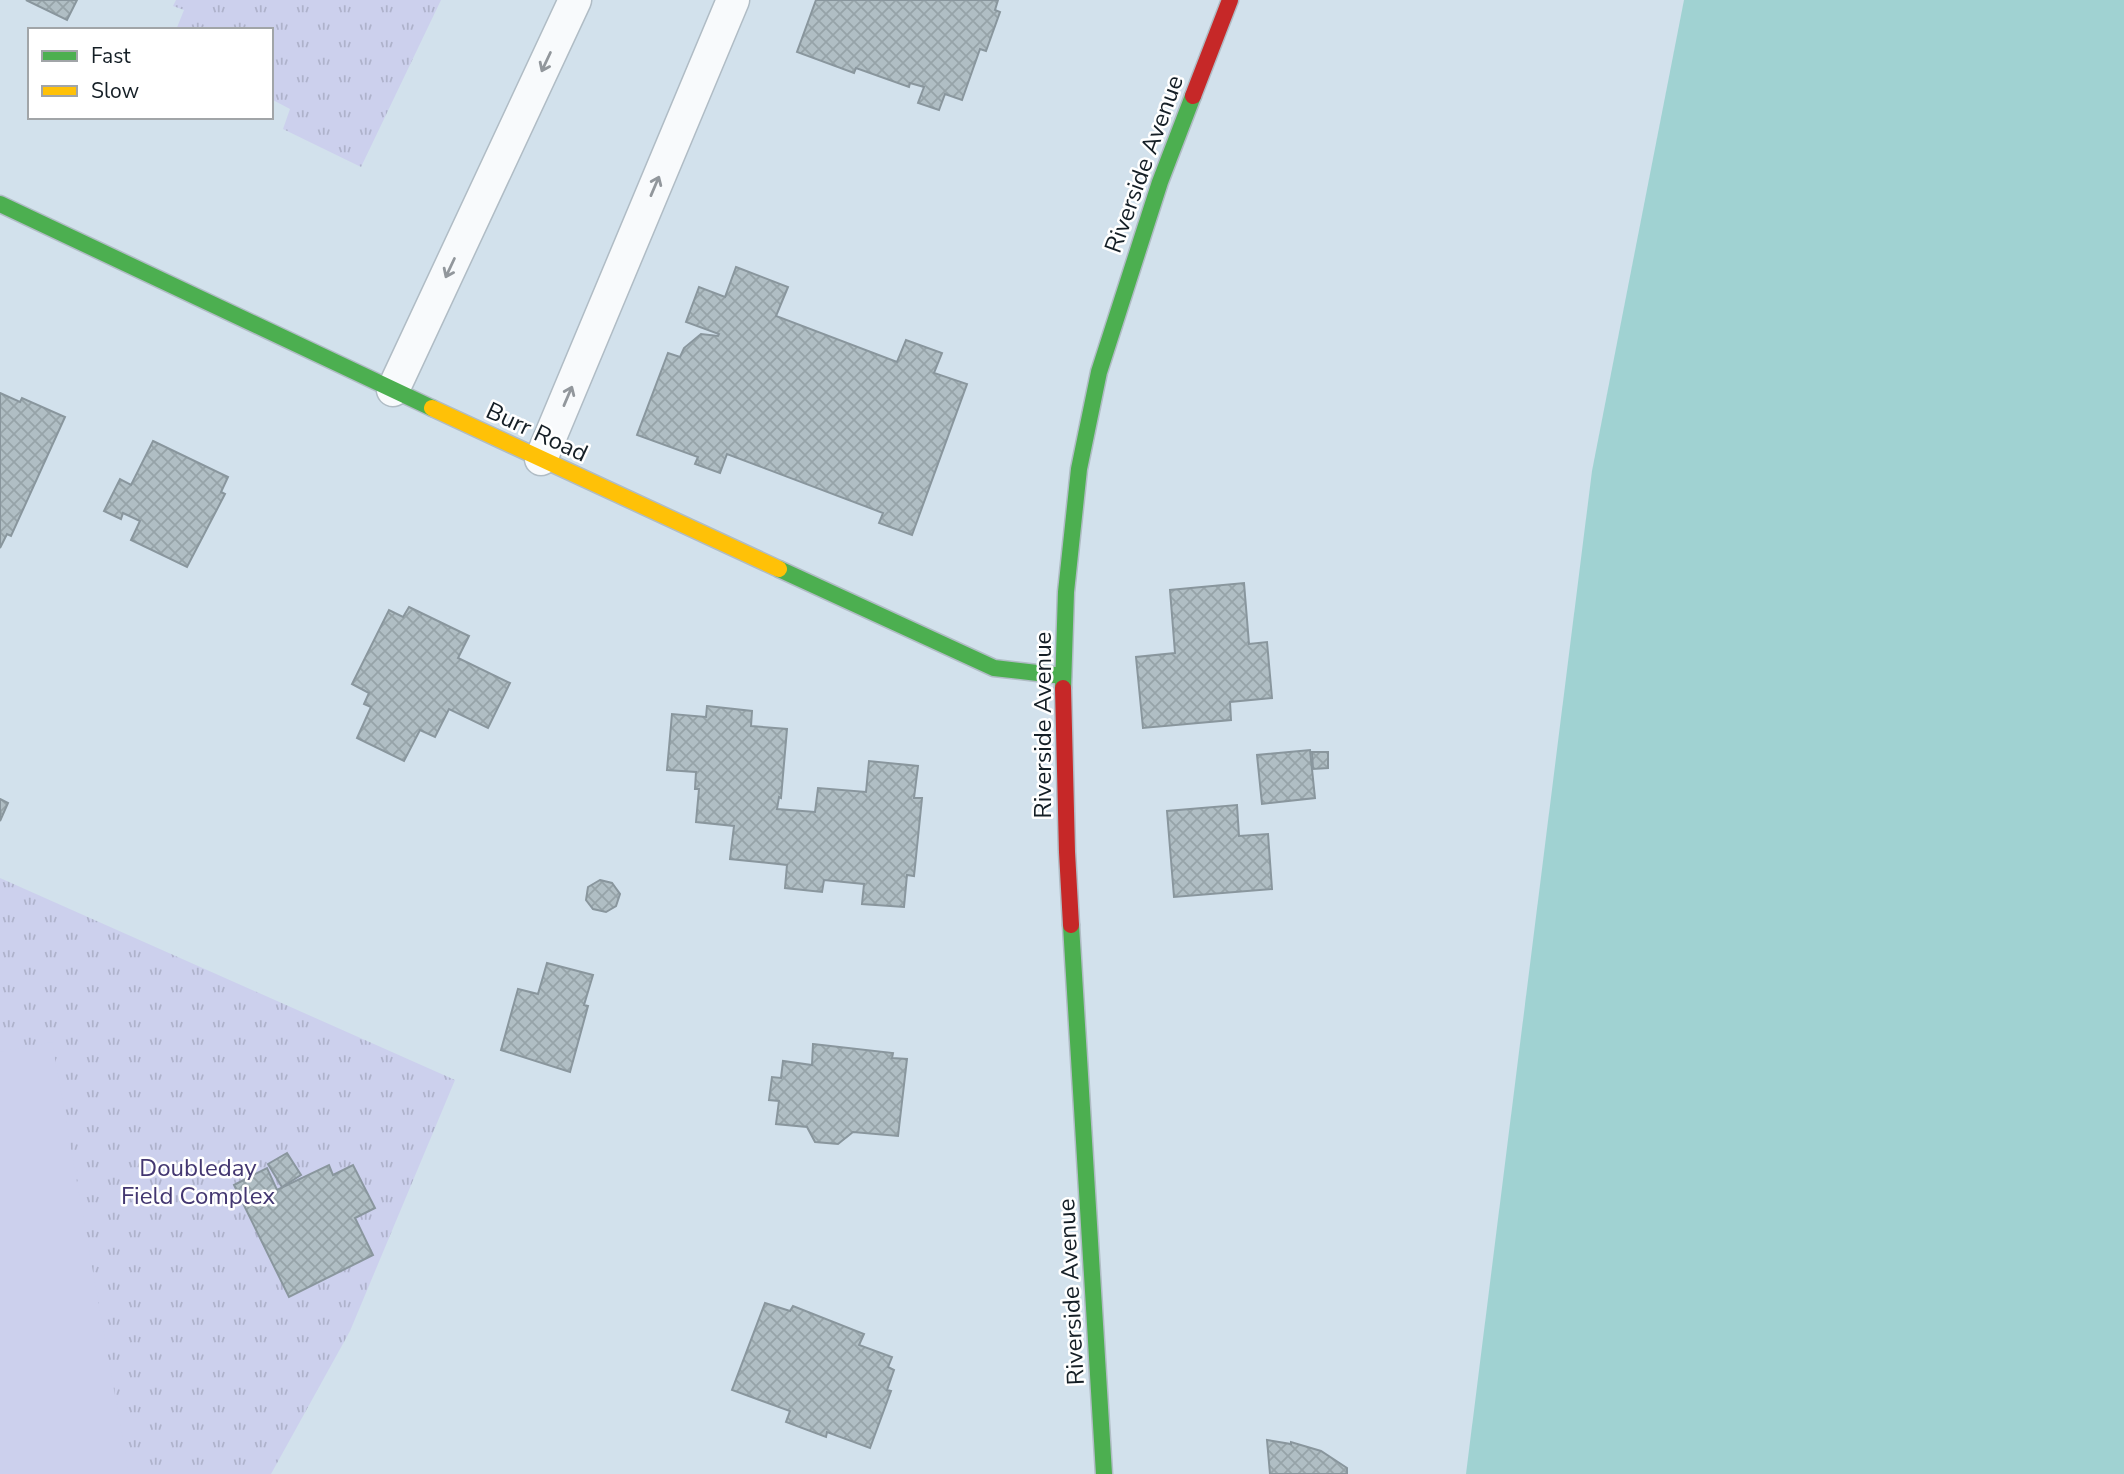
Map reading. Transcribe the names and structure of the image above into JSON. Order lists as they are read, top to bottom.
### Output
{
  "streets": {
    "main road": ["Riverside Avenue", "Burr Road"]
  },
  "crossings": [
    ["Riverside Avenue", "Burr Road"]
  ],
  "parks": ["Doubleday Field Complex"],
  "legend": ["Fast", "Slow"]
}
